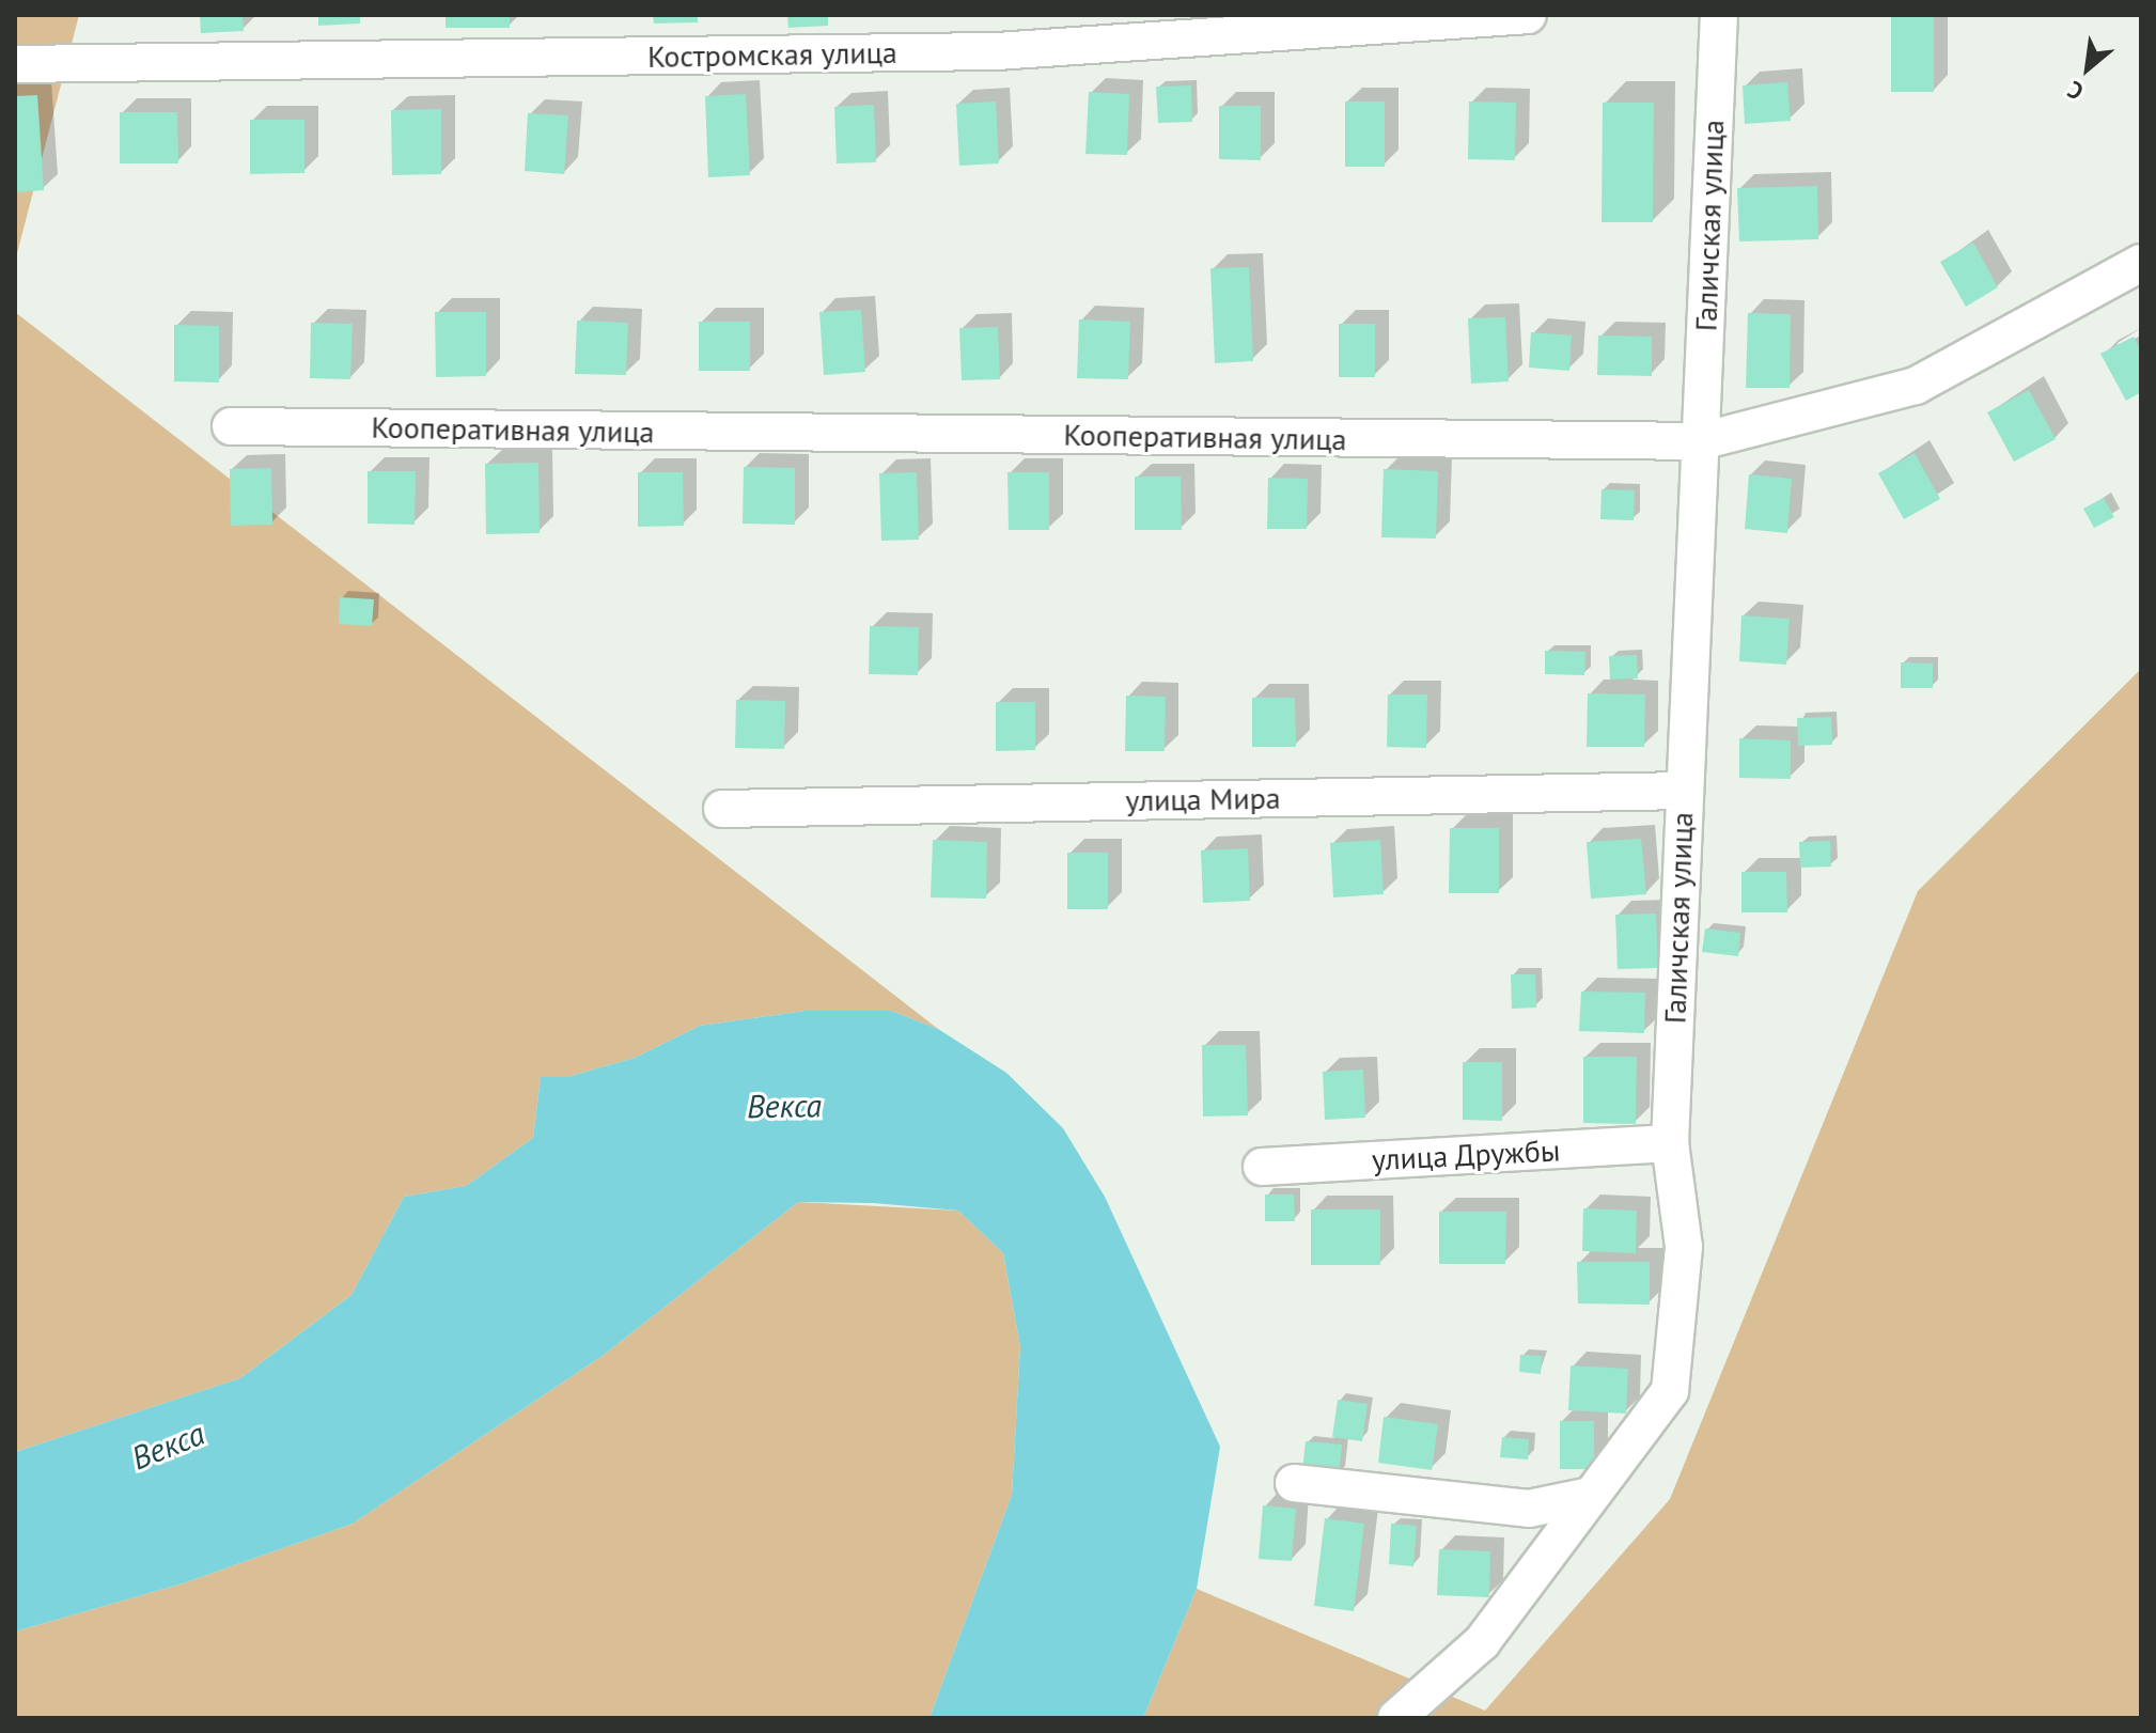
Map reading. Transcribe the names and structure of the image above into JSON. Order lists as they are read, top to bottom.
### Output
{
  "streets": {
    "street": [
      "Костромская улица",
      "Галичская улица",
      "Кооперативная улица",
      "улица Мира",
      "улица Дружбы"
    ]
  },
  "crossings": [
    ["Галичская улица", "Кооперативная улица"],
    ["Галичская улица", "улица Мира"],
    ["Галичская улица", "улица Дружбы"]
  ],
  "water": ["Векса"],
  "north": "bottom left"
}
